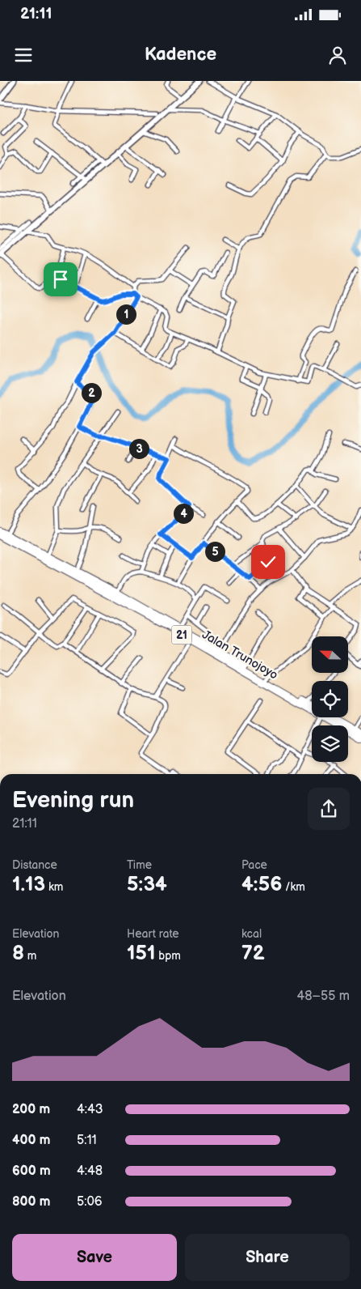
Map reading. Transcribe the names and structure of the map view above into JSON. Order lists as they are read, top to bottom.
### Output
{
  "streets": {
    "highway": ["21", "Jalan Trunojoyo"]
  },
  "north": "left",
  "page": {
    "status": "21:11",
    "header": "Kadence",
    "pins": [
      "1",
      "2",
      "3",
      "4",
      "5"
    ],
    "heading": ["Evening run", "21:11"],
    "stats": [
      ["Distance", "1.13 km"],
      ["Time", "5:34"],
      ["Pace", "4:56 /km"],
      ["Elevation", "8 m"],
      ["Heart rate", "151 bpm"],
      ["kcal", "72"]
    ],
    "chart": ["Elevation", "48–55 m"],
    "list": [
      {
        "name": "200 m",
        "note": "4:43"
      },
      {
        "name": "400 m",
        "note": "5:11"
      },
      {
        "name": "600 m",
        "note": "4:48"
      },
      {
        "name": "800 m",
        "note": "5:06"
      }
    ],
    "buttons": ["Save", "Share"]
  }
}
